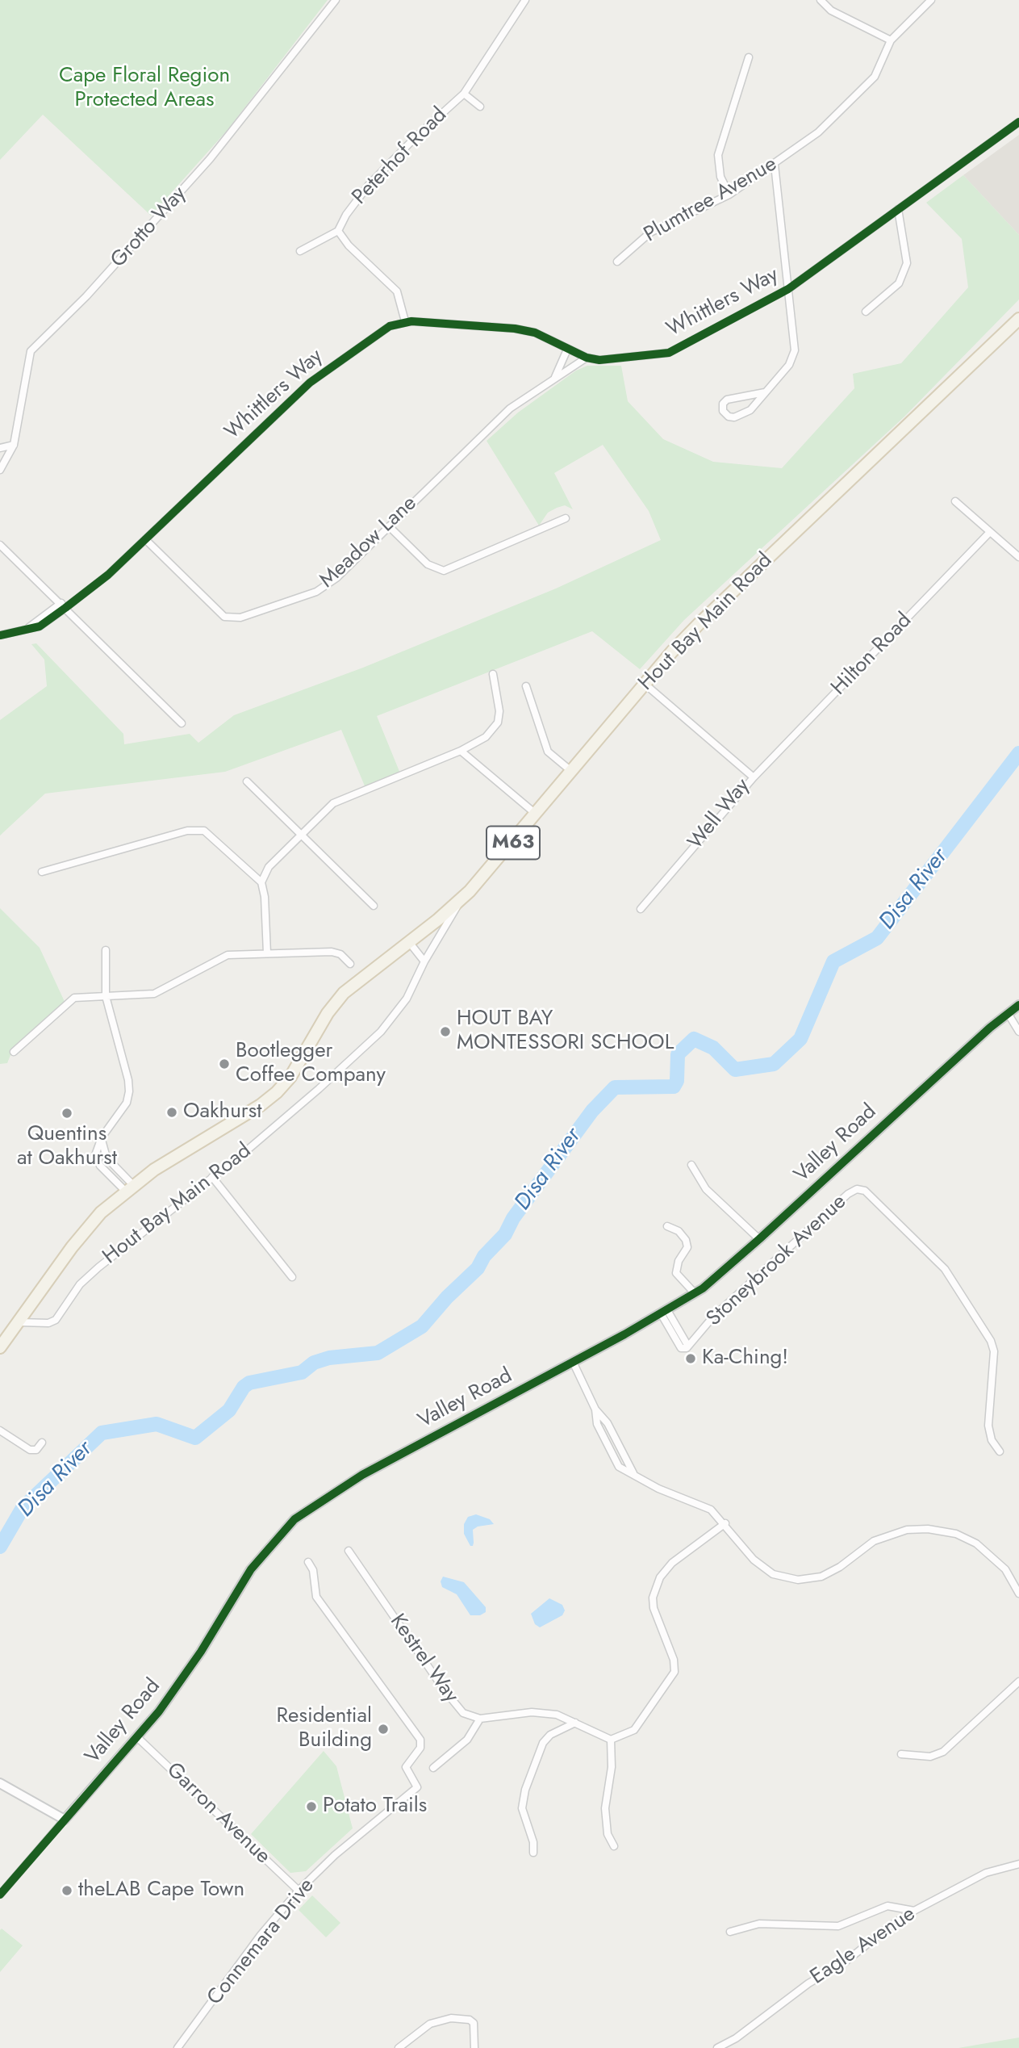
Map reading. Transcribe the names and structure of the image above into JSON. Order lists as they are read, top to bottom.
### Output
{
  "streets": {
    "main road": ["Hout Bay Main Road", "M63"],
    "street": [
      "Peterhof Road",
      "Plumtree Avenue",
      "Grotto Way",
      "Whittlers Way",
      "Meadow Lane",
      "Hilton Road",
      "Well Way",
      "Valley Road",
      "Stoneybrook Avenue",
      "Kestrel Way",
      "Garron Avenue",
      "Connemara Drive",
      "Eagle Avenue"
    ]
  },
  "crossings": [
    ["Whittlers Way", "Meadow Lane"],
    ["Hout Bay Main Road", "Well Way"],
    ["Hilton Road", "Well Way"],
    ["Valley Road", "Stoneybrook Avenue"],
    ["Valley Road", "Garron Avenue"],
    ["Garron Avenue", "Connemara Drive"]
  ],
  "water": ["Disa River"],
  "parks": ["Cape Floral Region Protected Areas"],
  "places": [
    "HOUT BAY MONTESSORI SCHOOL",
    "Bootlegger Coffee Company",
    "Oakhurst",
    "Quentins at Oakhurst",
    "Ka-Ching!",
    "Residential Building",
    "Potato Trails",
    "theLAB Cape Town"
  ]
}
